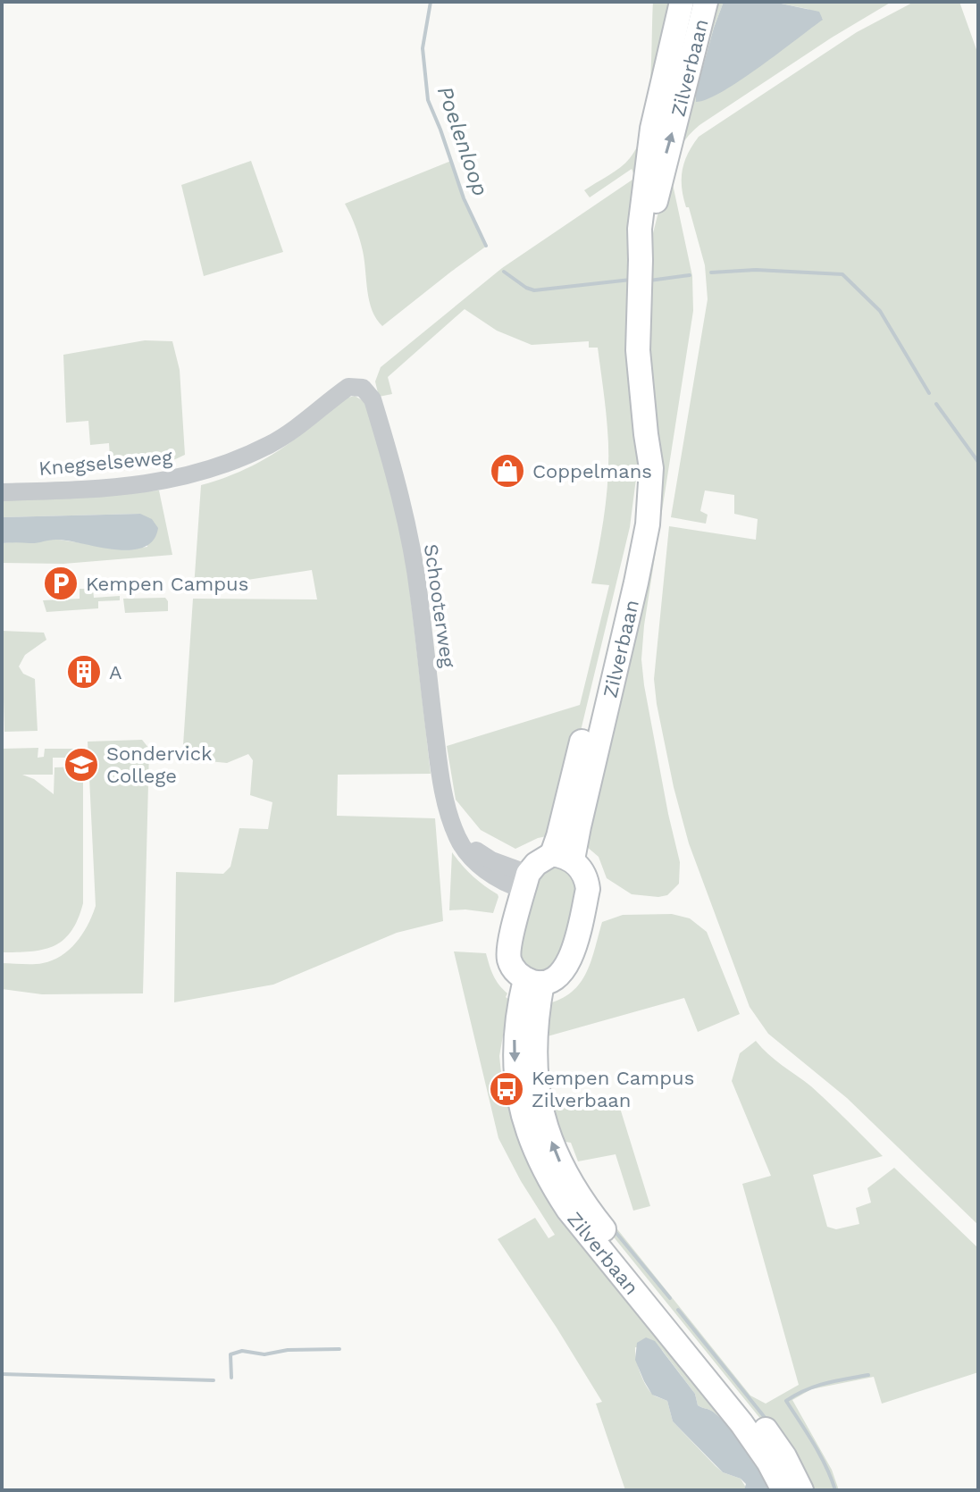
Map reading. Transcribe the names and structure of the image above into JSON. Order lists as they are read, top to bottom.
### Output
{
  "streets": {
    "main road": ["Zilverbaan"],
    "street": ["Knegselseweg", "Schooterweg"]
  },
  "crossings": [
    ["Knegselseweg", "Schooterweg"]
  ],
  "water": ["Poelenloop"],
  "places": {
    "shop": ["Coppelmans"],
    "parking": ["Kempen Campus"],
    "building": ["A"],
    "school or university": ["Sondervick College"],
    "bus stop": ["Kempen Campus Zilverbaan"]
  }
}
